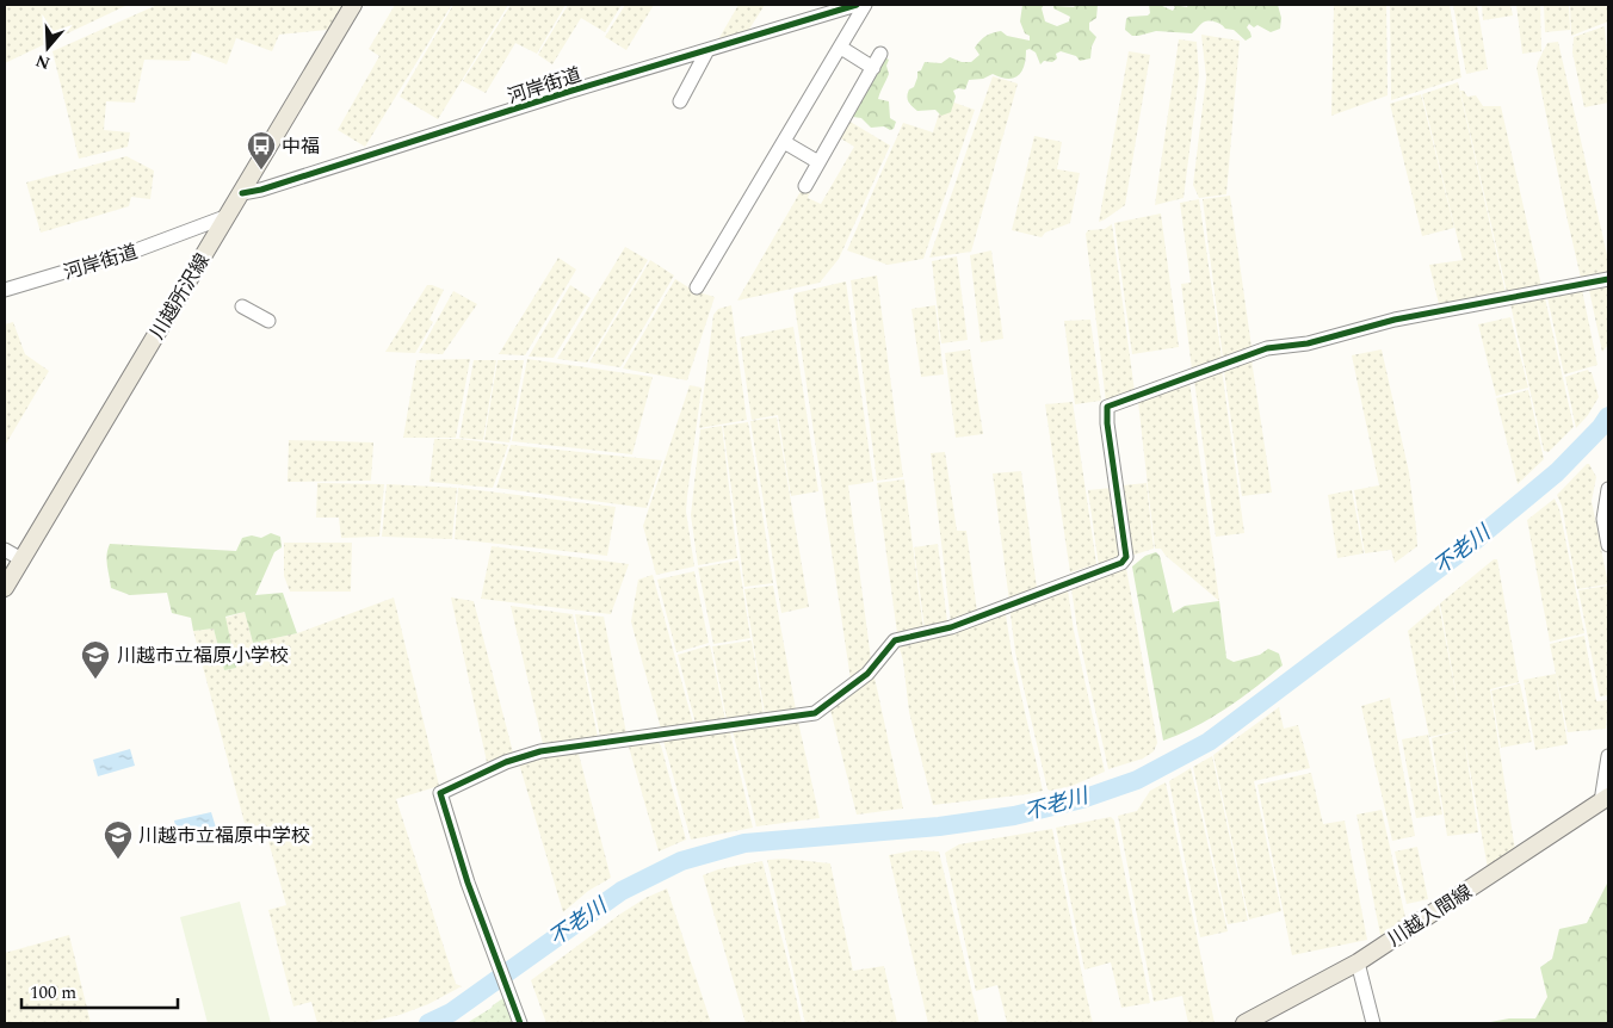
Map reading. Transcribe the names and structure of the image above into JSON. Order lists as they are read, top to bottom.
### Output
{
  "streets": {
    "main road": ["川越所沢線", "川越入間線"],
    "street": ["河岸街道"]
  },
  "crossings": [
    ["河岸街道", "川越所沢線"]
  ],
  "water": ["不老川"],
  "places": {
    "bus stop": ["中福"],
    "school or university": ["川越市立福原小学校", "川越市立福原中学校"]
  },
  "scale_bar": "100 m",
  "north": "bottom"
}
